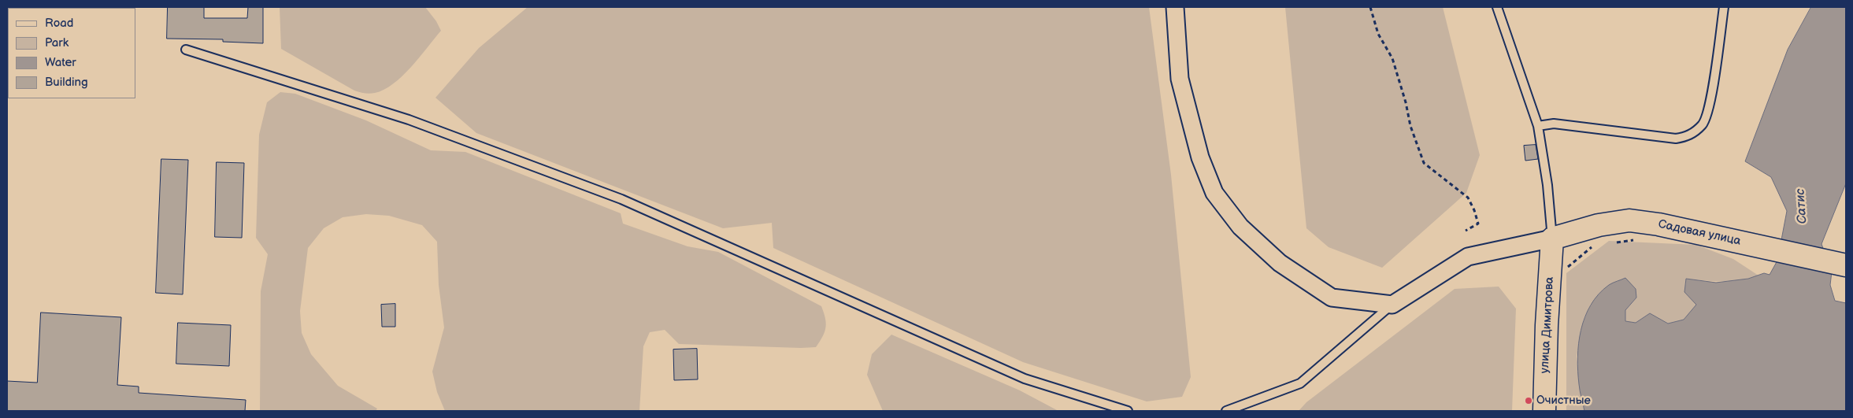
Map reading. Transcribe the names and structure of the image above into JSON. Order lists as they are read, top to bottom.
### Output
{
  "streets": {
    "street": ["Садовая улица", "улица Димитрова"]
  },
  "crossings": [
    ["Садовая улица", "улица Димитрова"]
  ],
  "water": ["Сатис"],
  "places": ["Очистные"],
  "legend": [
    "Road",
    "Park",
    "Water",
    "Building"
  ]
}
